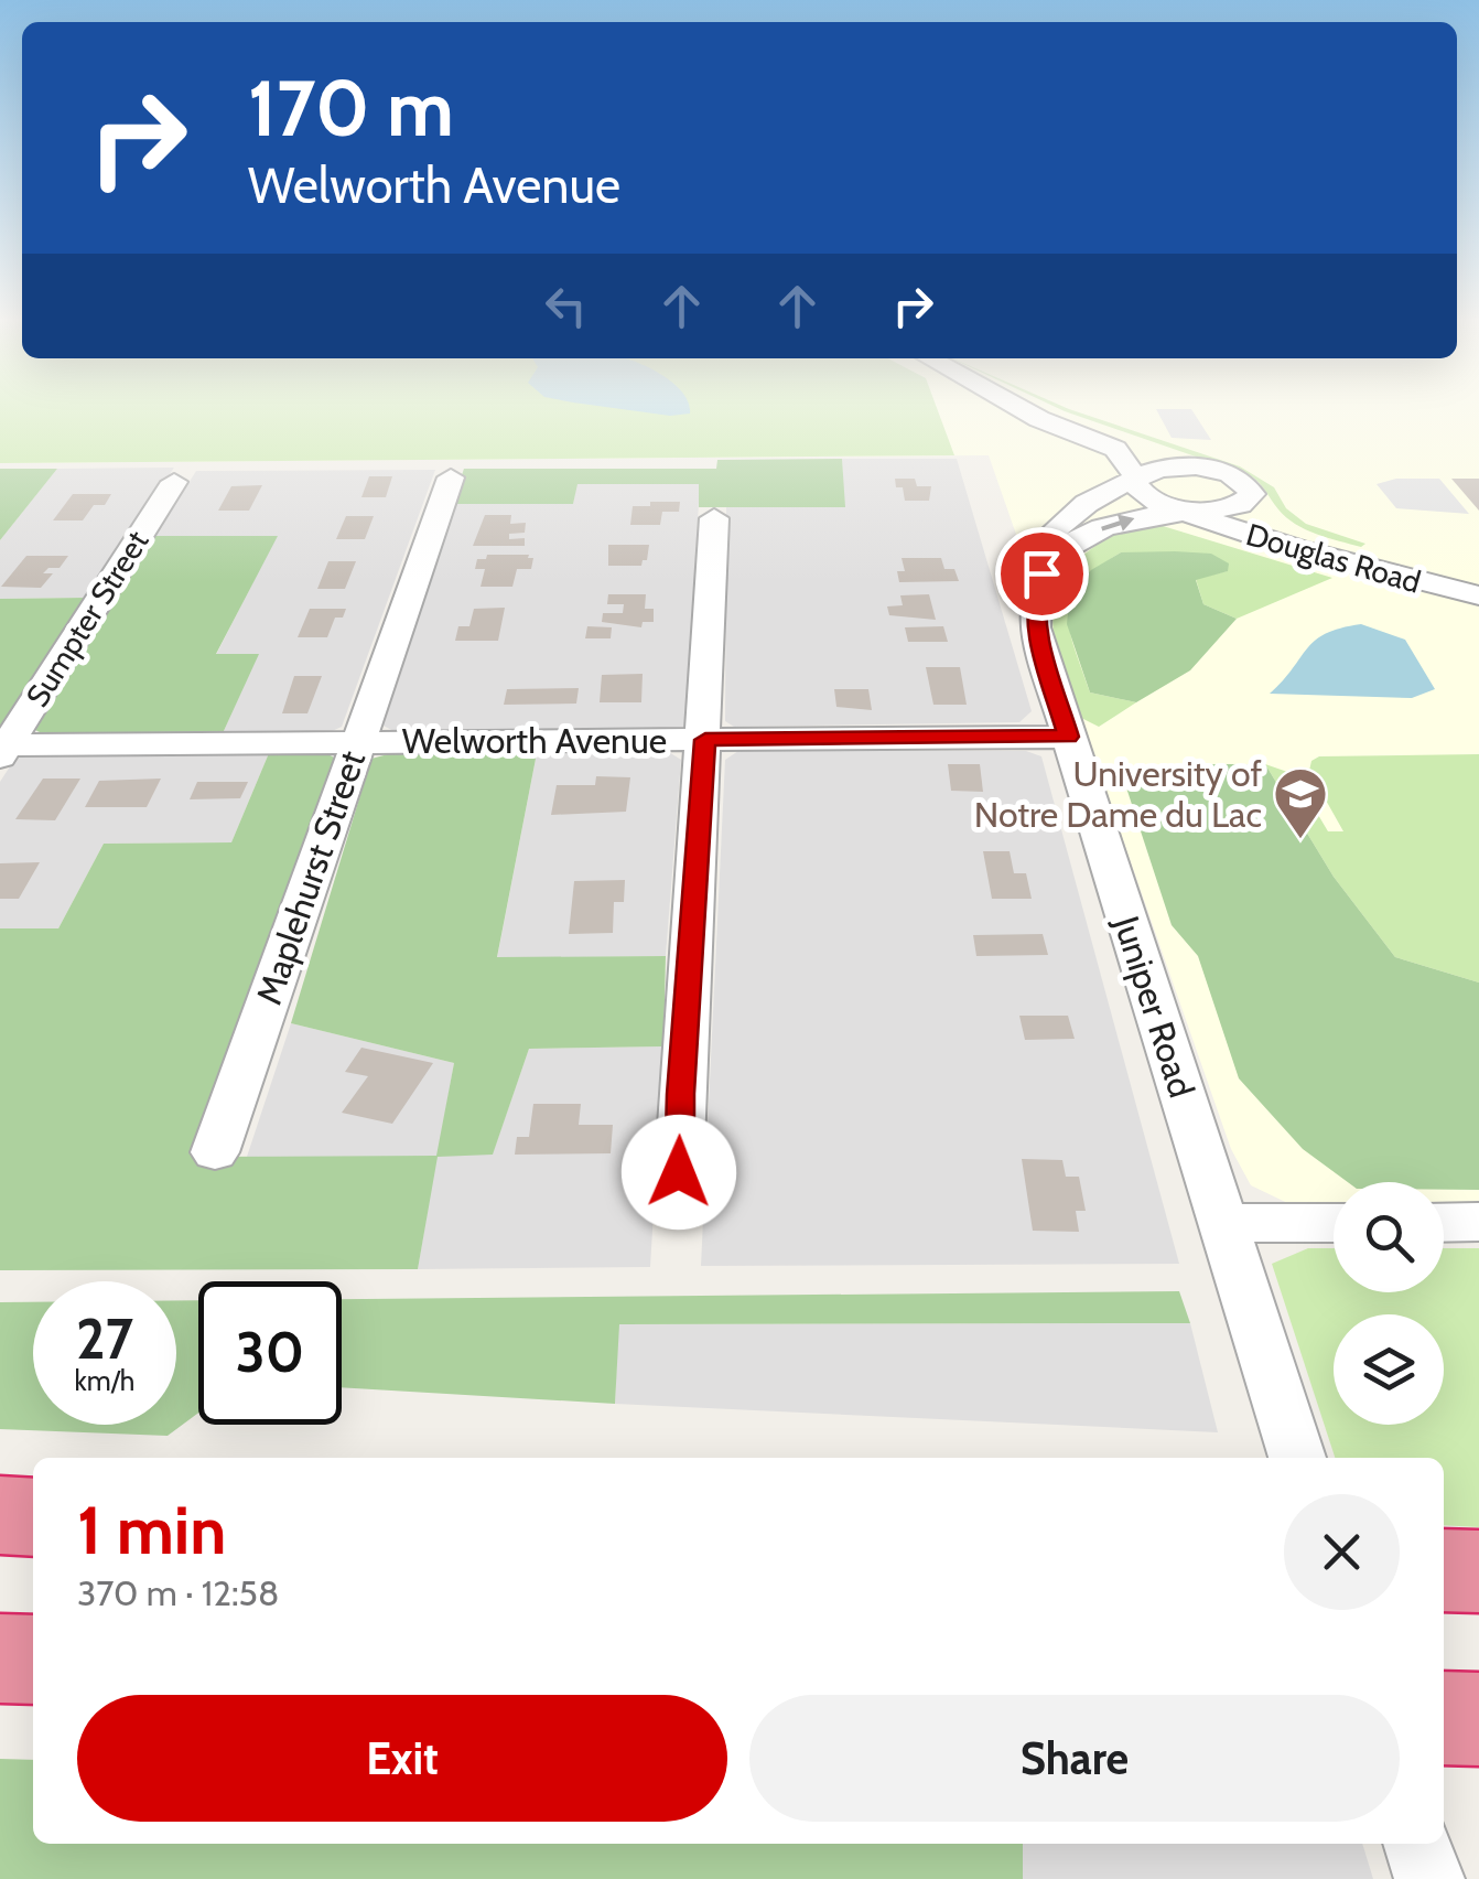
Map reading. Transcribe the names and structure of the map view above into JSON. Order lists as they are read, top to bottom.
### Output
{
  "streets": {
    "street": [
      "Douglas Road",
      "Sumpter Street",
      "Welworth Avenue",
      "Maplehurst Street",
      "Juniper Road"
    ]
  },
  "crossings": [
    ["Douglas Road", "Juniper Road"],
    ["Sumpter Street", "Welworth Avenue"],
    ["Welworth Avenue", "Maplehurst Street"],
    ["Welworth Avenue", "Juniper Road"]
  ],
  "places": {
    "school or university": ["University of Notre Dame du Lac"]
  },
  "page": {
    "turn": ["170 m", "Welworth Avenue"],
    "speed": "27 km/h",
    "limit": "30",
    "heading": ["1 min", "370 m · 12:58"],
    "buttons": ["Exit", "Share"]
  }
}
